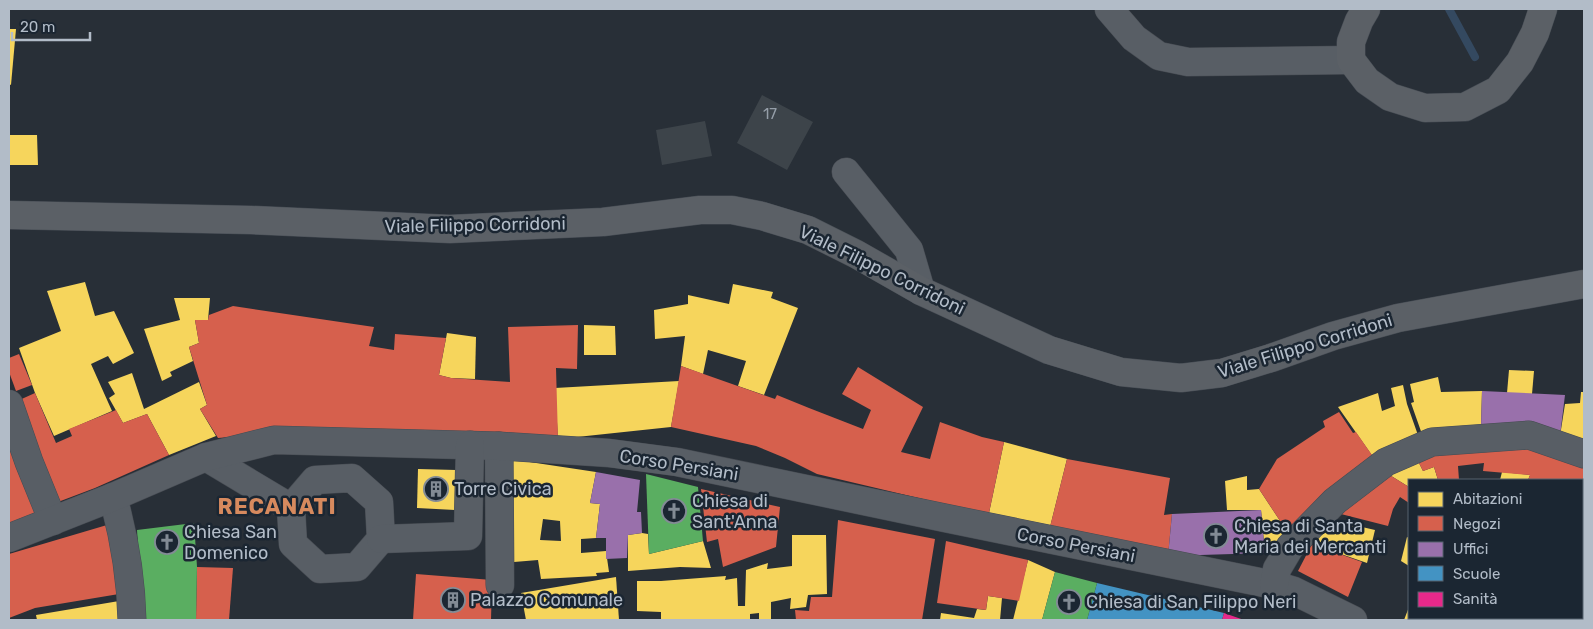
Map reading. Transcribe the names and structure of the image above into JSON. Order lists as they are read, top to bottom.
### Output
{
  "streets": {
    "main road": ["Viale Filippo Corridoni"],
    "street": ["Corso Persiani"]
  },
  "districts": ["RECANATI"],
  "places": {
    "building": ["Torre Civica", "Palazzo Comunale"],
    "church": [
      "Chiesa di Sant'Anna",
      "Chiesa di Santa Maria dei Mercanti",
      "Chiesa San Domenico",
      "Chiesa di San Filippo Neri"
    ]
  },
  "house_numbers": ["17"],
  "legend": [
    "Abitazioni",
    "Negozi",
    "Uffici",
    "Scuole",
    "Sanità"
  ],
  "scale_bar": "20 m"
}
